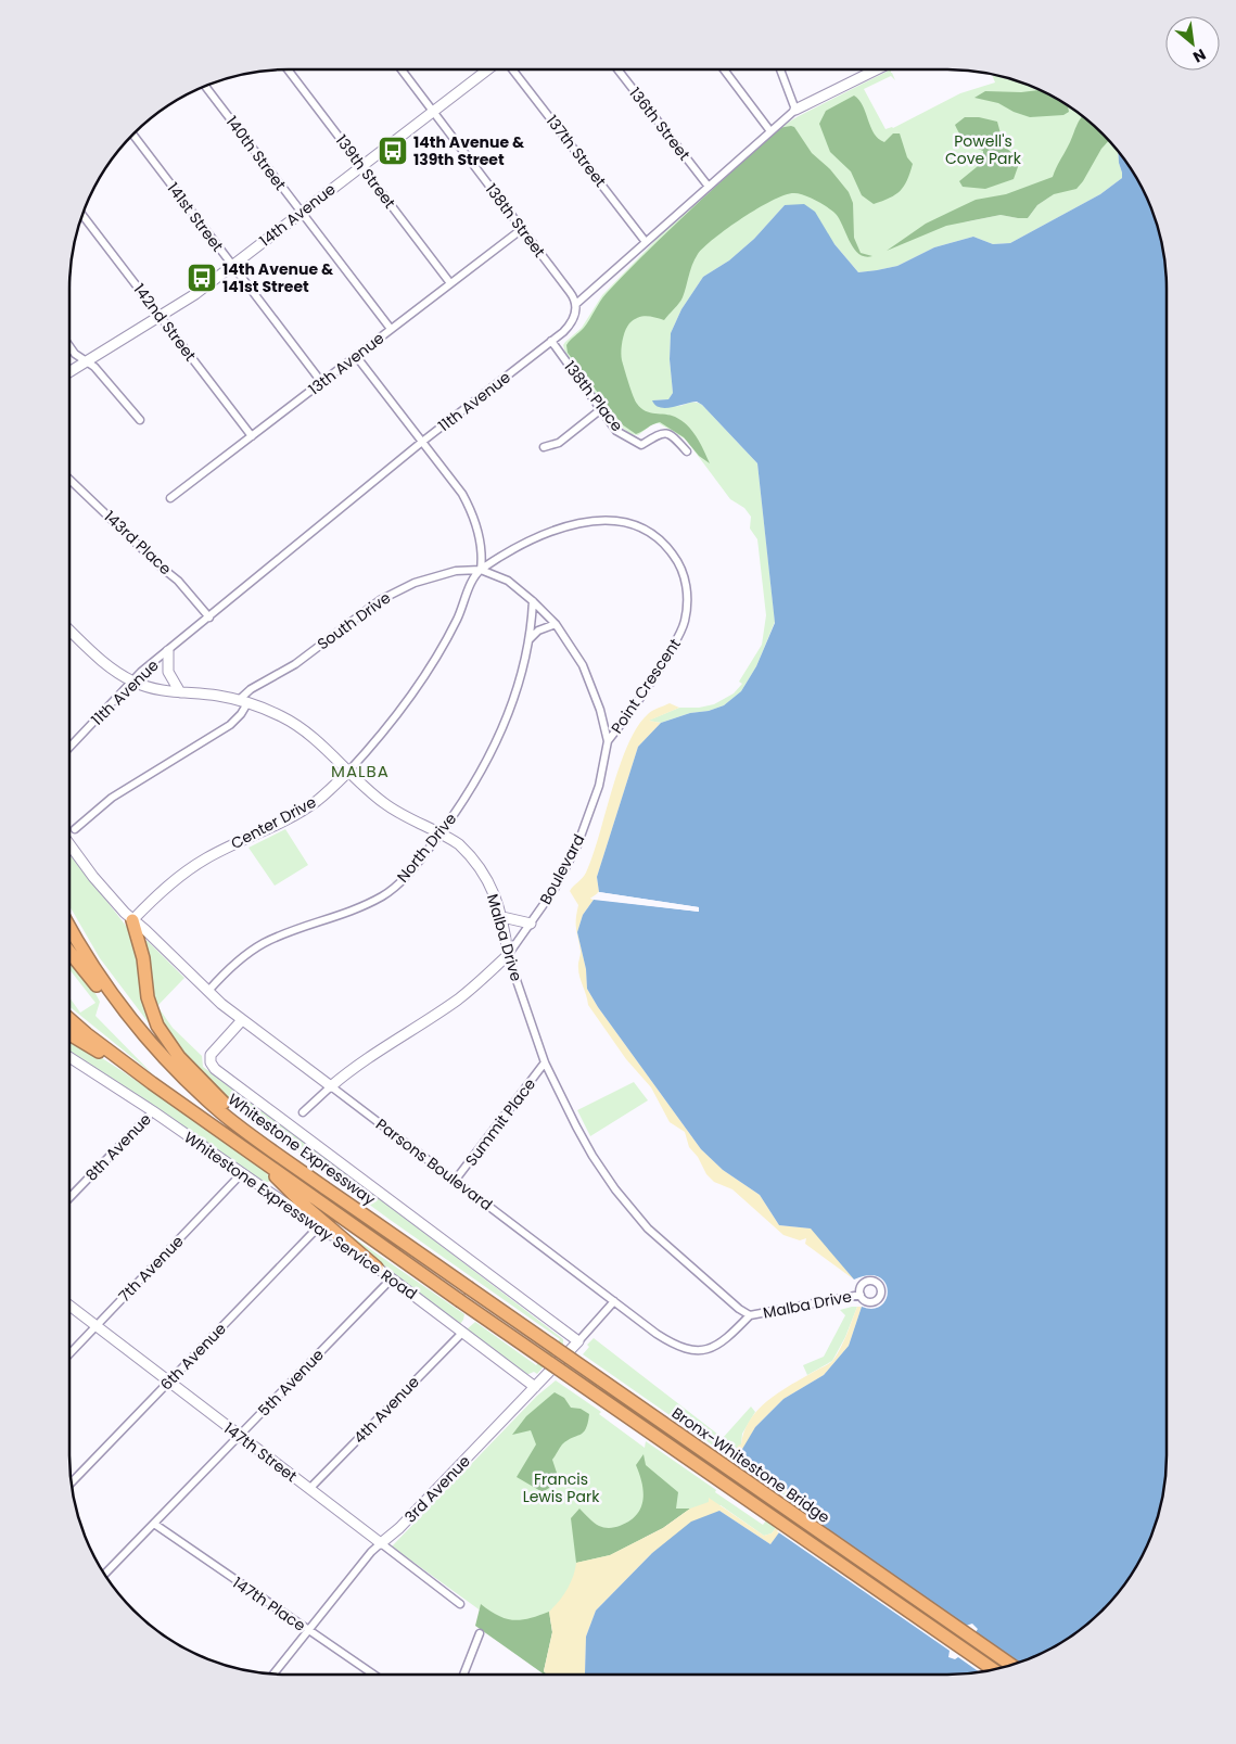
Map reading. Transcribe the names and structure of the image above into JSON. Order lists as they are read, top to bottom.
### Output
{
  "streets": {
    "highway": ["Whitestone Expressway", "Bronx-Whitestone Bridge"],
    "street": [
      "136th Street",
      "137th Street",
      "140th Street",
      "139th Street",
      "14th Avenue",
      "141st Street",
      "138th Street",
      "142nd Street",
      "13th Avenue",
      "138th Place",
      "11th Avenue",
      "143rd Place",
      "South Drive",
      "Point Crescent",
      "Center Drive",
      "North Drive",
      "Boulevard",
      "Malba Drive",
      "Summit Place",
      "8th Avenue",
      "Parsons Boulevard",
      "Whitestone Expressway Service Road",
      "7th Avenue",
      "6th Avenue",
      "5th Avenue",
      "4th Avenue",
      "147th Street",
      "3rd Avenue",
      "147th Place"
    ]
  },
  "crossings": [
    ["136th Street", "11th Avenue"],
    ["137th Street", "11th Avenue"],
    ["140th Street", "14th Avenue"],
    ["140th Street", "13th Avenue"],
    ["139th Street", "14th Avenue"],
    ["139th Street", "13th Avenue"],
    ["14th Avenue", "141st Street"],
    ["14th Avenue", "138th Street"],
    ["14th Avenue", "142nd Street"],
    ["141st Street", "13th Avenue"],
    ["138th Street", "13th Avenue"],
    ["138th Street", "11th Avenue"],
    ["142nd Street", "13th Avenue"],
    ["138th Place", "11th Avenue"],
    ["11th Avenue", "143rd Place"],
    ["11th Avenue", "Malba Drive"],
    ["South Drive", "Point Crescent"],
    ["South Drive", "Center Drive"],
    ["South Drive", "Boulevard"],
    ["South Drive", "Malba Drive"],
    ["Point Crescent", "Center Drive"],
    ["Point Crescent", "Boulevard"],
    ["Center Drive", "Boulevard"],
    ["Center Drive", "Malba Drive"],
    ["Center Drive", "Parsons Boulevard"],
    ["North Drive", "Boulevard"],
    ["North Drive", "Malba Drive"],
    ["North Drive", "Parsons Boulevard"],
    ["Boulevard", "Malba Drive"],
    ["Boulevard", "Parsons Boulevard"],
    ["Malba Drive", "Summit Place"],
    ["Malba Drive", "Parsons Boulevard"],
    ["Summit Place", "Parsons Boulevard"],
    ["8th Avenue", "Whitestone Expressway Service Road"],
    ["Whitestone Expressway", "Bronx-Whitestone Bridge"],
    ["Parsons Boulevard", "3rd Avenue"],
    ["Whitestone Expressway Service Road", "7th Avenue"],
    ["Whitestone Expressway Service Road", "6th Avenue"],
    ["Whitestone Expressway Service Road", "5th Avenue"],
    ["Whitestone Expressway Service Road", "4th Avenue"],
    ["Whitestone Expressway Service Road", "3rd Avenue"],
    ["7th Avenue", "147th Street"],
    ["6th Avenue", "147th Street"],
    ["5th Avenue", "147th Street"],
    ["5th Avenue", "147th Place"],
    ["4th Avenue", "147th Street"],
    ["147th Street", "3rd Avenue"],
    ["3rd Avenue", "147th Place"]
  ],
  "districts": ["MALBA"],
  "parks": ["Powell's Cove Park", "Francis Lewis Park"],
  "places": {
    "bus stop": ["14th Avenue & 139th Street", "14th Avenue & 141st Street"]
  },
  "north": "bottom right"
}
